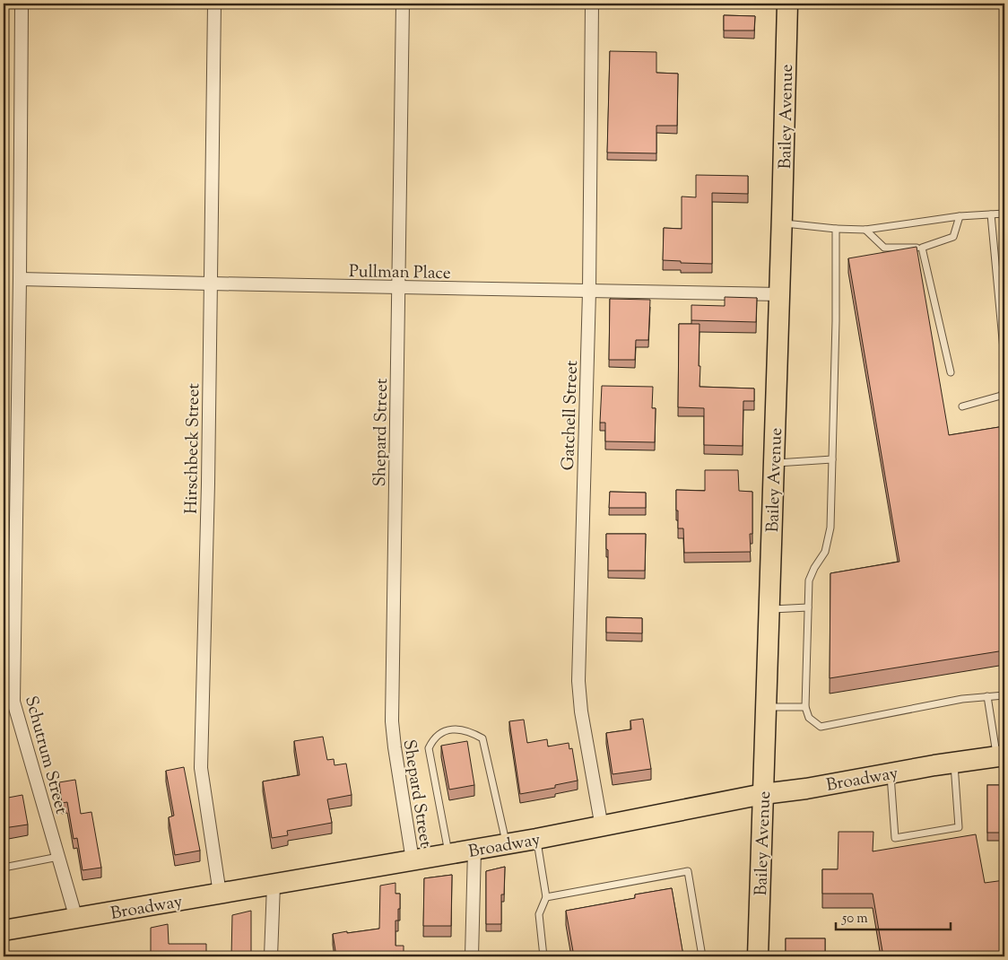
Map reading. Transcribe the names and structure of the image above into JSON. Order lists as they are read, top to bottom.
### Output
{
  "streets": {
    "main road": ["Bailey Avenue", "Broadway"],
    "street": [
      "Pullman Place",
      "Gatchell Street",
      "Shepard Street",
      "Hirschbeck Street",
      "Schutrum Street"
    ]
  },
  "crossings": [
    ["Bailey Avenue", "Pullman Place"],
    ["Bailey Avenue", "Broadway"],
    ["Pullman Place", "Gatchell Street"],
    ["Pullman Place", "Shepard Street"],
    ["Pullman Place", "Hirschbeck Street"],
    ["Pullman Place", "Schutrum Street"],
    ["Gatchell Street", "Broadway"],
    ["Shepard Street", "Broadway"],
    ["Hirschbeck Street", "Broadway"],
    ["Schutrum Street", "Broadway"]
  ],
  "scale_bar": "50 m"
}
